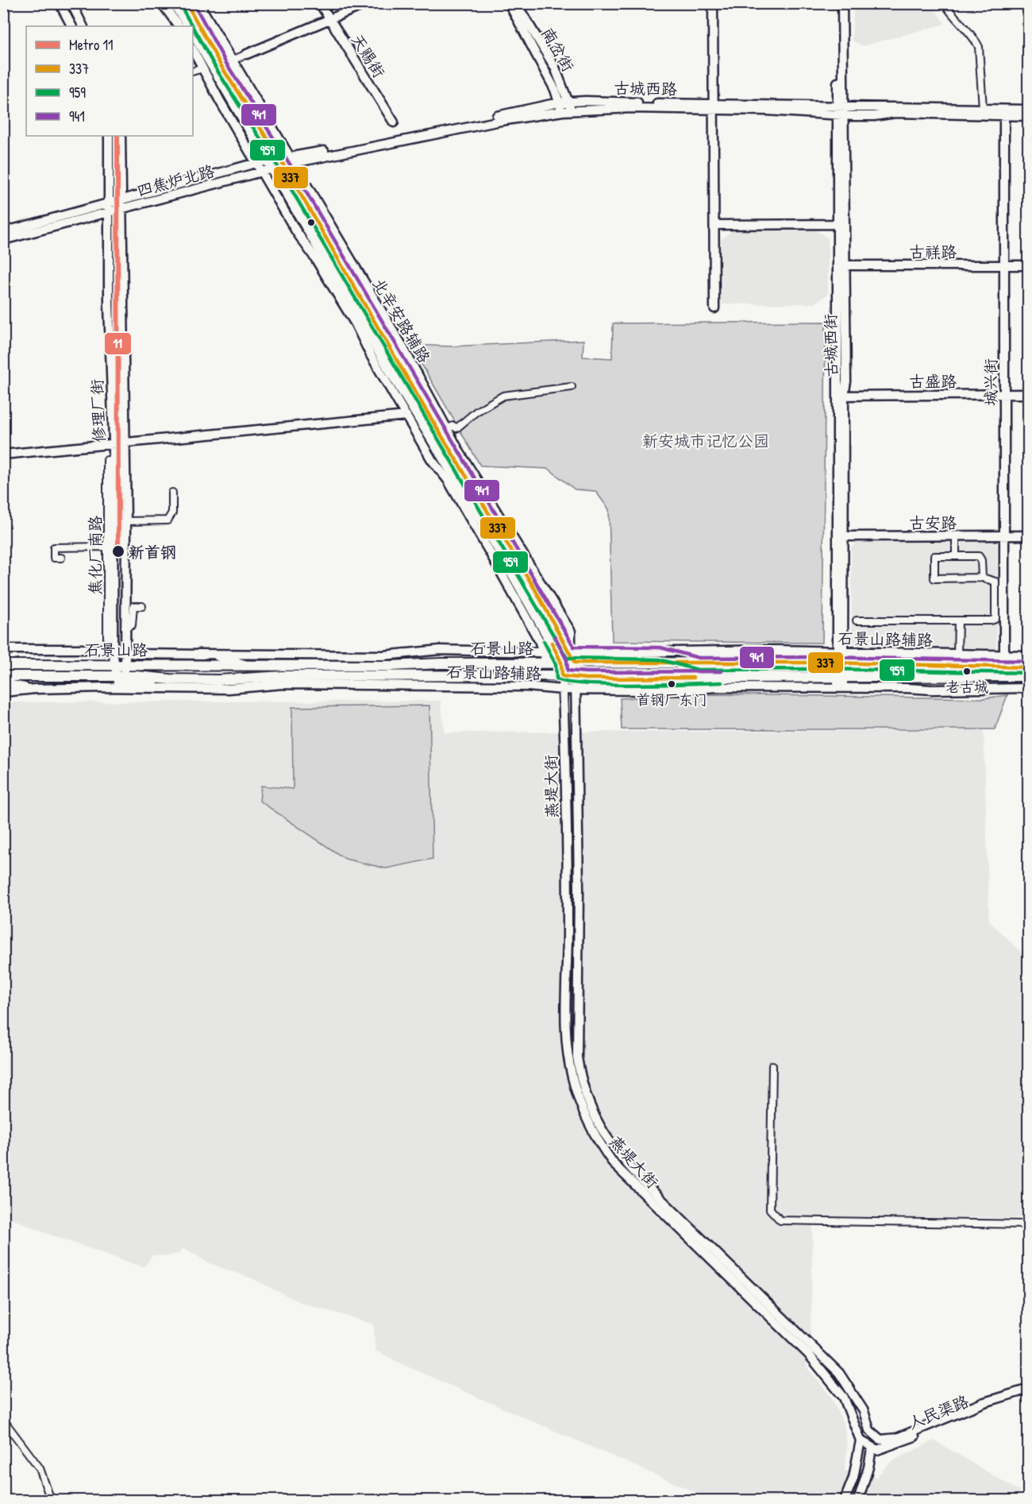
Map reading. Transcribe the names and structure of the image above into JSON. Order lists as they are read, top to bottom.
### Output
{
  "streets": {
    "main road": [
      "南岔街",
      "天赐街",
      "古城西路",
      "四焦炉北路",
      "古祥路",
      "北辛安路辅路",
      "古城西街",
      "古盛路",
      "城兴街",
      "修理厂街",
      "古安路",
      "石景山路辅路",
      "石景山路",
      "燕堤大街",
      "人民渠路"
    ],
    "street": ["焦化厂南路"]
  },
  "crossings": [
    ["南岔街", "古城西路"],
    ["古城西路", "四焦炉北路"],
    ["古城西路", "北辛安路辅路"],
    ["古城西路", "古城西街"],
    ["古城西路", "城兴街"],
    ["四焦炉北路", "修理厂街"],
    ["古祥路", "古城西街"],
    ["古祥路", "城兴街"],
    ["北辛安路辅路", "石景山路辅路"],
    ["古城西街", "古盛路"],
    ["古城西街", "古安路"],
    ["古城西街", "石景山路辅路"],
    ["古城西街", "石景山路"],
    ["古盛路", "城兴街"],
    ["城兴街", "古安路"],
    ["城兴街", "石景山路辅路"],
    ["修理厂街", "焦化厂南路"],
    ["修理厂街", "石景山路"],
    ["石景山路辅路", "石景山路"],
    ["石景山路辅路", "燕堤大街"],
    ["石景山路", "燕堤大街"],
    ["燕堤大街", "人民渠路"]
  ],
  "parks": ["新安城市记忆公园"],
  "places": ["新首钢", "老古城", "首钢厂东门"],
  "lines": [
    "transit line 337",
    "transit line 941",
    "transit line 959",
    "metro line 11"
  ],
  "legend": [
    "Metro 11",
    "337",
    "959",
    "941"
  ]
}
